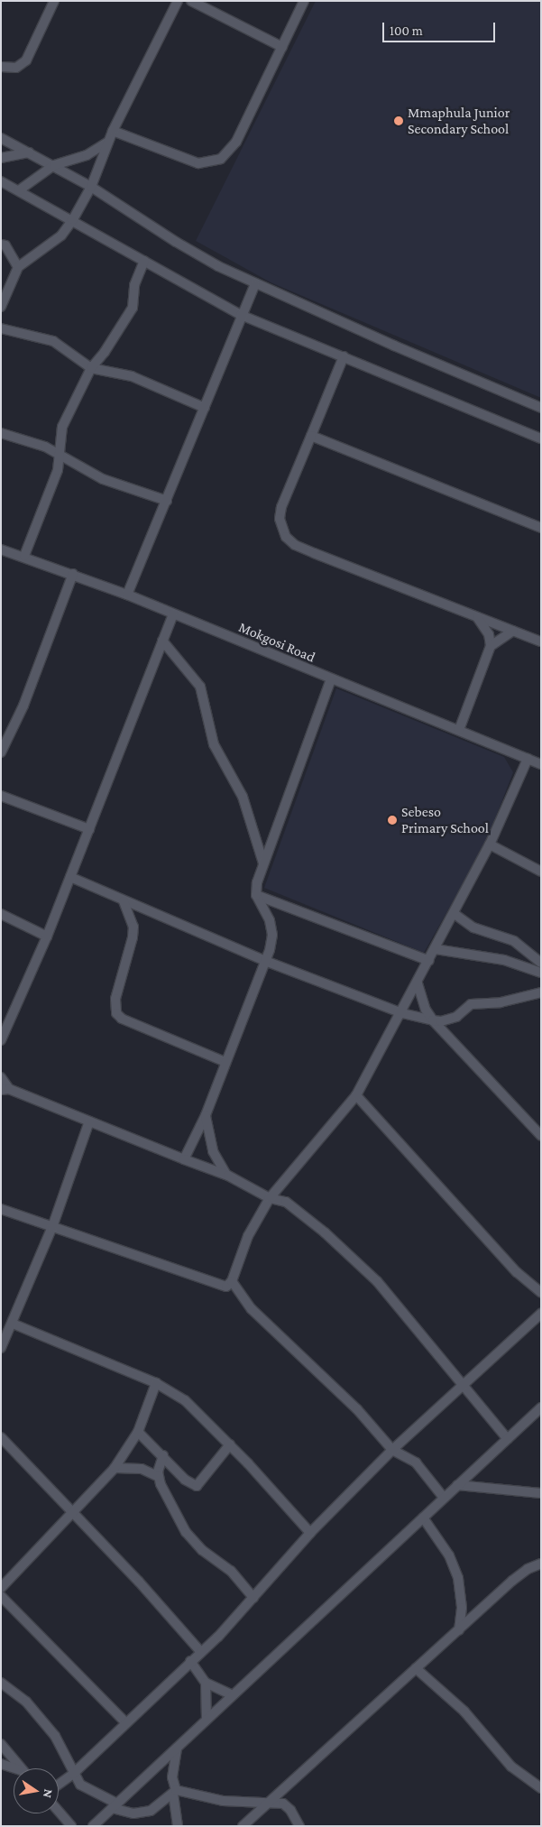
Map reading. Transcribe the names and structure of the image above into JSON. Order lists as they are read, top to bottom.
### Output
{
  "streets": {
    "street": ["Mokgosi Road"]
  },
  "places": ["Mmaphula Junior Secondary School", "Sebeso Primary School"],
  "scale_bar": "100 m",
  "north": "right"
}
